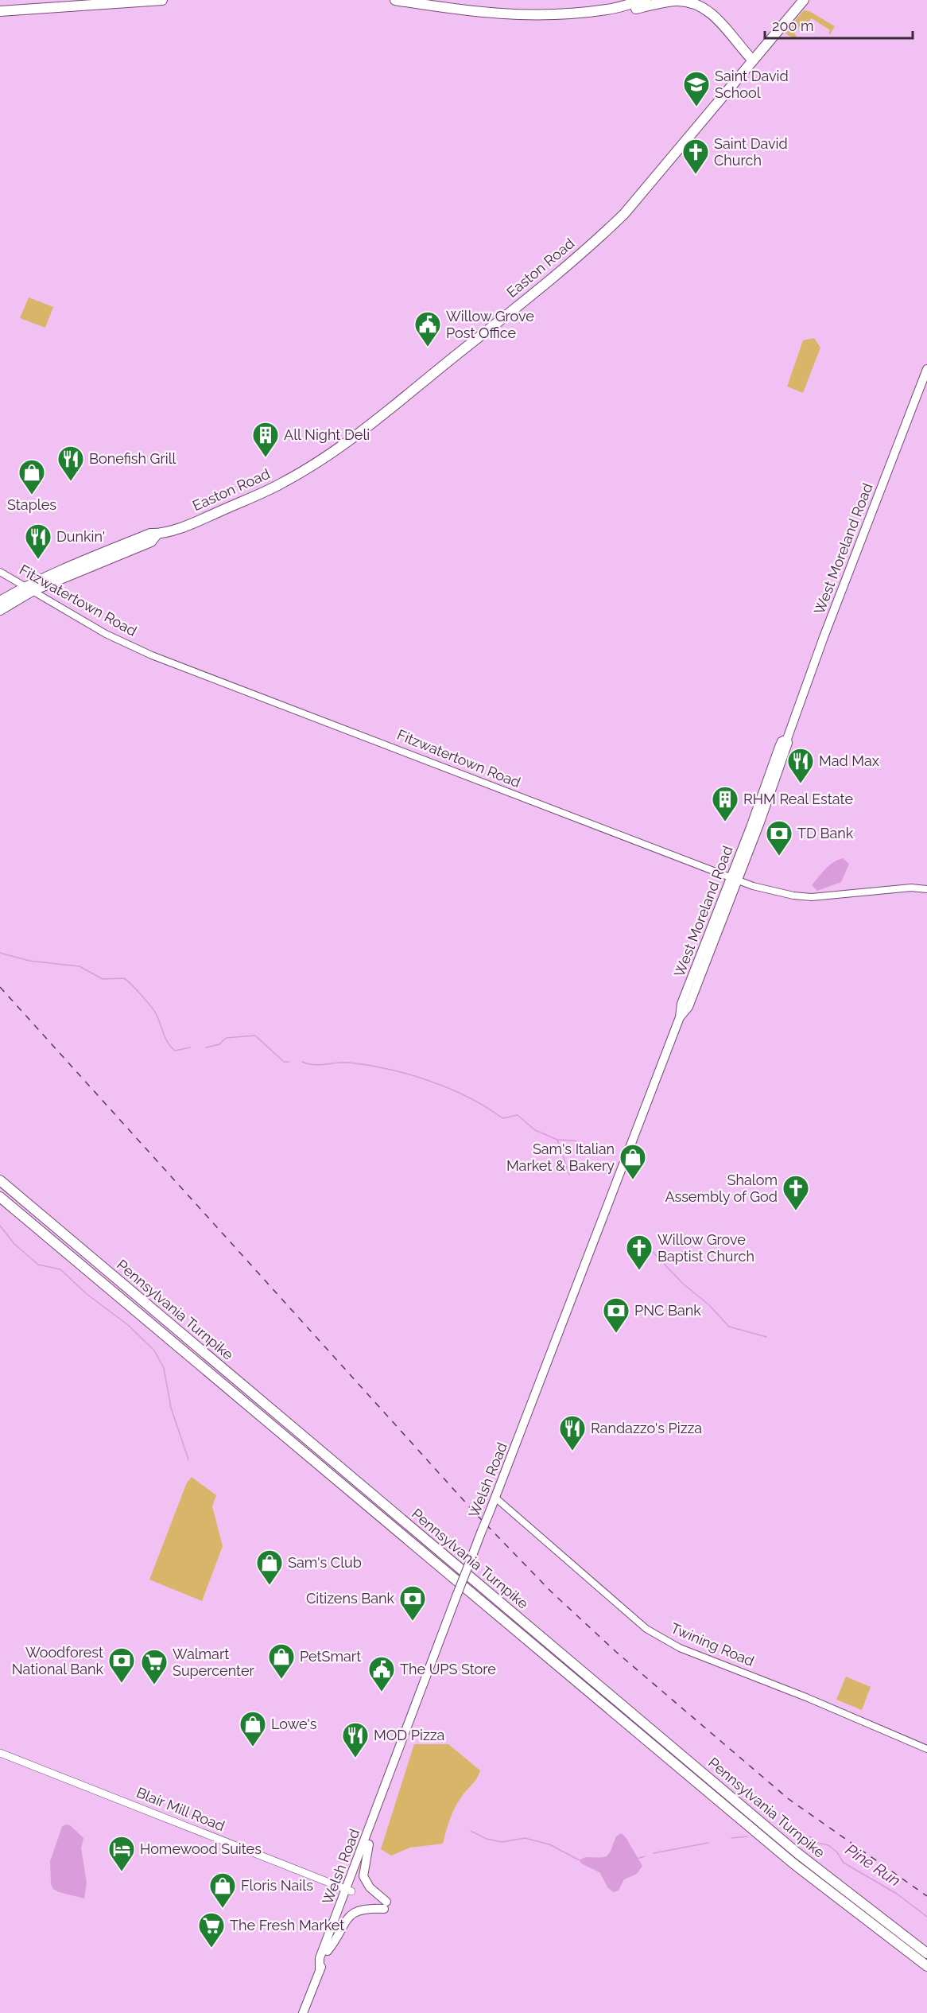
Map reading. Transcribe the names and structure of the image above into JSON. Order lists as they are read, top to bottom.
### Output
{
  "streets": {
    "highway": ["Easton Road", "Pennsylvania Turnpike"],
    "main road": ["West Moreland Road", "Welsh Road", "Blair Mill Road"],
    "street": ["Fitzwatertown Road", "Twining Road"]
  },
  "crossings": [
    ["Easton Road", "Fitzwatertown Road"],
    ["West Moreland Road", "Fitzwatertown Road"],
    ["West Moreland Road", "Welsh Road"],
    ["Welsh Road", "Twining Road"],
    ["Welsh Road", "Blair Mill Road"]
  ],
  "water": ["Pine Run"],
  "places": {
    "school or university": ["Saint David School"],
    "church": ["Saint David Church", "Shalom Assembly of God", "Willow Grove Baptist Church"],
    "public building": ["Willow Grove Post Office", "The UPS Store"],
    "building": ["All Night Deli", "RHM Real Estate"],
    "restaurant": [
      "Bonefish Grill",
      "Dunkin'",
      "Mad Max",
      "Randazzo's Pizza",
      "MOD Pizza"
    ],
    "shop": [
      "Staples",
      "Sam's Italian Market & Bakery",
      "Sam's Club",
      "PetSmart",
      "Lowe's",
      "Floris Nails"
    ],
    "bank": [
      "TD Bank",
      "PNC Bank",
      "Citizens Bank",
      "Woodforest National Bank"
    ],
    "supermarket": ["Walmart Supercenter", "The Fresh Market"],
    "hotel": ["Homewood Suites"]
  },
  "scale_bar": "200 m"
}
